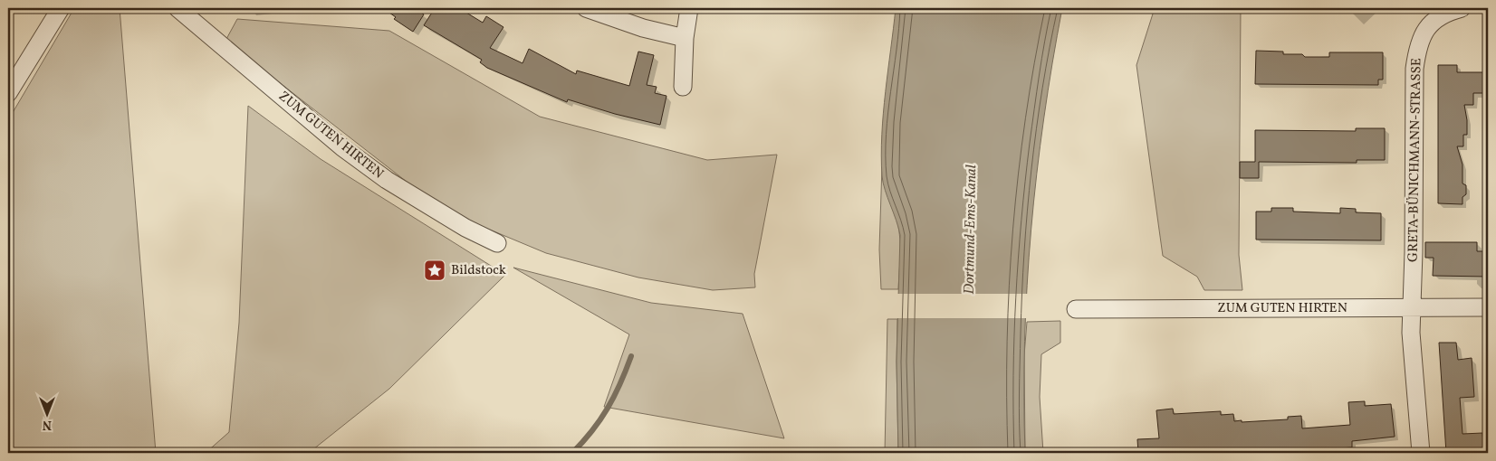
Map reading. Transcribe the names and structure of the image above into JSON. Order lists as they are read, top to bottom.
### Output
{
  "streets": {
    "street": ["ZUM GUTEN HIRTEN", "GRETA-BÜNICHMANN-STRASSE"]
  },
  "crossings": [
    ["ZUM GUTEN HIRTEN", "GRETA-BÜNICHMANN-STRASSE"]
  ],
  "water": ["Dortmund-Ems-Kanal"],
  "places": {
    "place": ["Bildstock"]
  },
  "north": "bottom"
}
